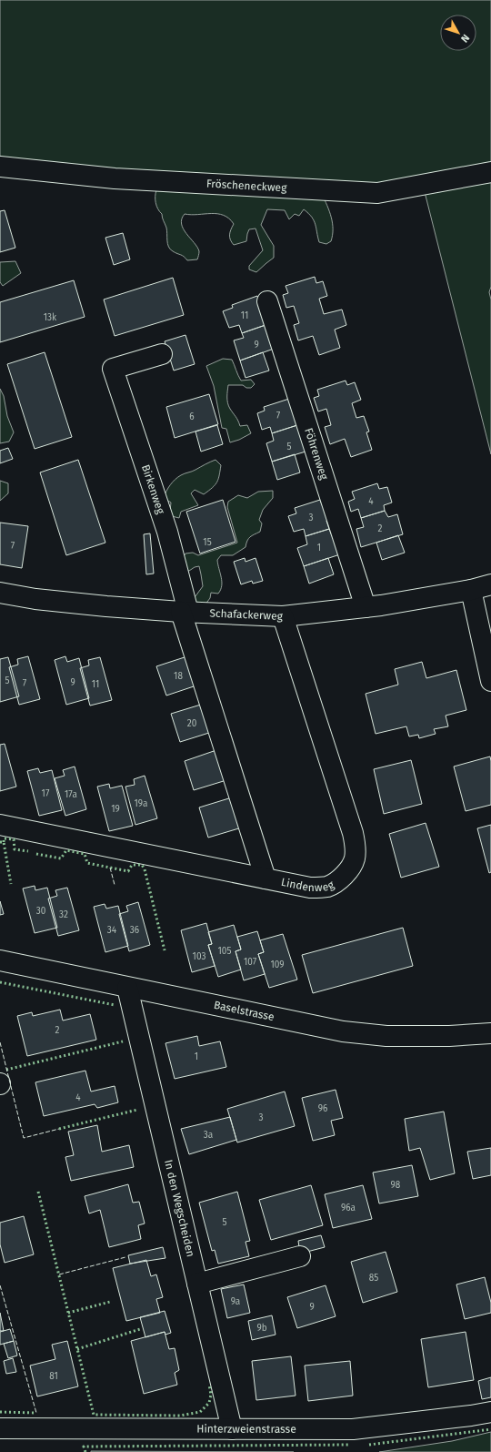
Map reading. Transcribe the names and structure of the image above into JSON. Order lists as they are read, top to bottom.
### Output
{
  "streets": {
    "street": [
      "Fröscheneckweg",
      "Föhrenweg",
      "Birkenweg",
      "Schafackerweg",
      "Lindenweg",
      "Baselstrasse",
      "In den Wegscheiden",
      "Hinterzweienstrasse"
    ]
  },
  "crossings": [
    ["Föhrenweg", "Schafackerweg"],
    ["Birkenweg", "Schafackerweg"],
    ["Birkenweg", "Lindenweg"],
    ["Schafackerweg", "Lindenweg"],
    ["Baselstrasse", "In den Wegscheiden"],
    ["In den Wegscheiden", "Hinterzweienstrasse"]
  ],
  "house_numbers": [
    "11",
    "13k",
    "9",
    "7",
    "6",
    "5",
    "4",
    "3",
    "2",
    "15",
    "7",
    "1",
    "18",
    "5",
    "9",
    "7",
    "11",
    "20",
    "17",
    "17a",
    "19a",
    "19",
    "30",
    "32",
    "34",
    "36",
    "105",
    "103",
    "107",
    "109",
    "2",
    "1",
    "4",
    "96",
    "3",
    "3a",
    "98",
    "96a",
    "5",
    "85",
    "9a",
    "9",
    "9b",
    "81"
  ],
  "north": "bottom right"
}
